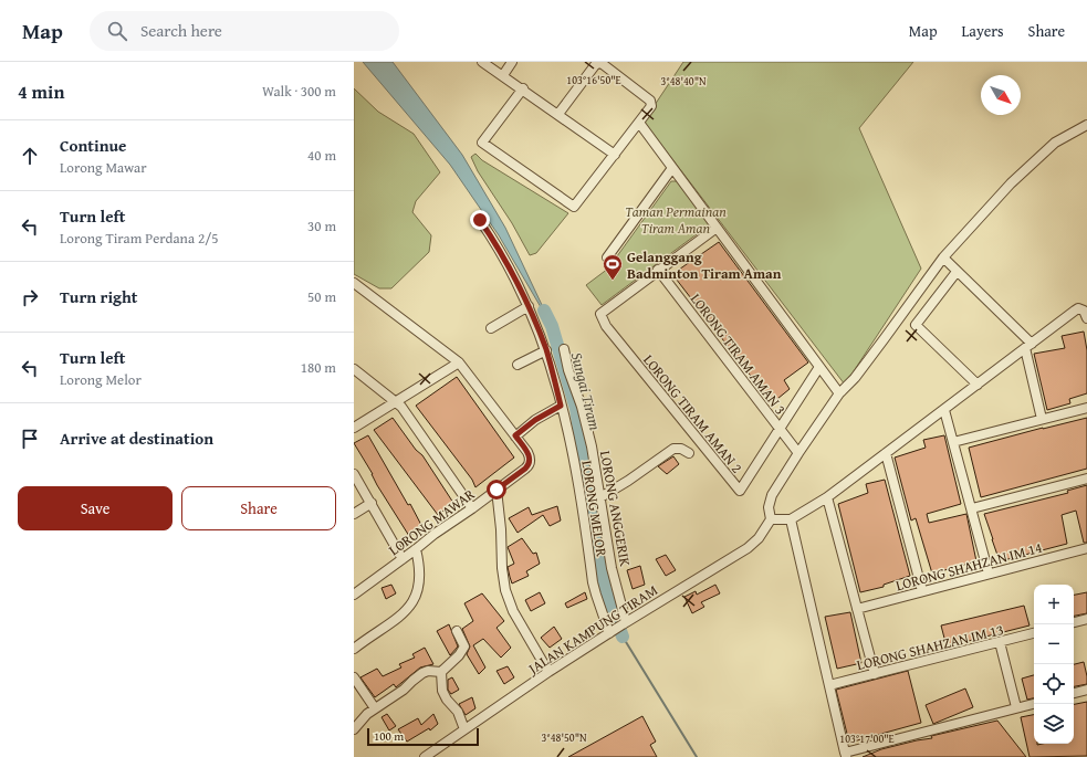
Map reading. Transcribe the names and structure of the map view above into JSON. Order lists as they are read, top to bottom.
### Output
{
  "streets": {
    "street": [
      "LORONG TIRAM AMAN 3",
      "LORONG TIRAM AMAN 2",
      "LORONG MELOR",
      "LORONG ANGGERIK",
      "LORONG MAWAR",
      "LORONG SHAHZAN IM 14",
      "JALAN KAMPUNG TIRAM",
      "LORONG SHAHZAN IM 13"
    ]
  },
  "crossings": [
    ["LORONG TIRAM AMAN 3", "LORONG TIRAM AMAN 2"],
    ["LORONG MELOR", "LORONG ANGGERIK"],
    ["LORONG MELOR", "JALAN KAMPUNG TIRAM"],
    ["LORONG ANGGERIK", "JALAN KAMPUNG TIRAM"]
  ],
  "water": ["Sungai Tiram"],
  "parks": ["Taman Permainan Tiram Aman"],
  "places": {
    "sports": ["Gelanggang Badminton Tiram Aman"]
  },
  "scale_bar": "100 m",
  "north": "bottom right",
  "page": {
    "header": "Map",
    "search": "Search here",
    "nav": ["Map", "Layers", "Share"],
    "heading": ["4 min", "Walk · 300 m"],
    "list": [
      ["Continue", "Lorong Mawar", "40 m"],
      ["Turn left", "Lorong Tiram Perdana 2/5", "30 m"],
      ["Turn right", "50 m"],
      ["Turn left", "Lorong Melor", "180 m"],
      "Arrive at destination"
    ],
    "buttons": ["Save", "Share"],
    "map_buttons": ["+", "−"],
    "scale": "100 m"
  },
  "coordinates": [
    "103°16'50\"E",
    "3°48'40\"N",
    "3°48'50\"N",
    "103°17'00\"E"
  ]
}
